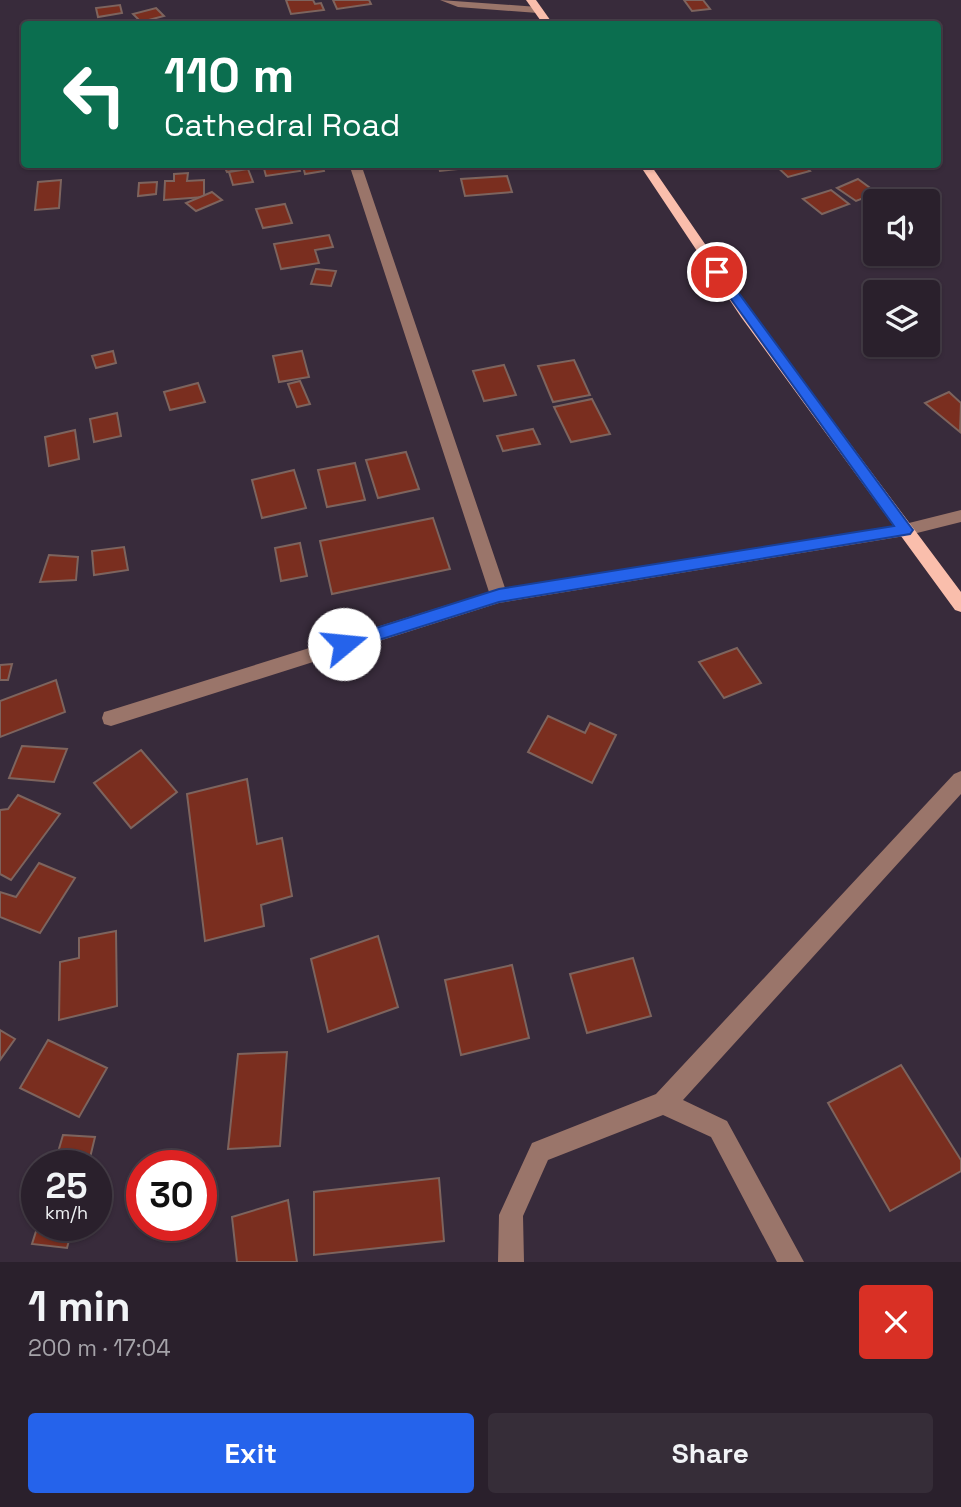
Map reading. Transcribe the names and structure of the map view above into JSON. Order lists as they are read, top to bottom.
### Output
{
  "page": {
    "turn": ["110 m", "Cathedral Road"],
    "speed": "25 km/h",
    "limit": "30",
    "heading": ["1 min", "200 m · 17:04"],
    "buttons": ["Exit", "Share"]
  }
}
